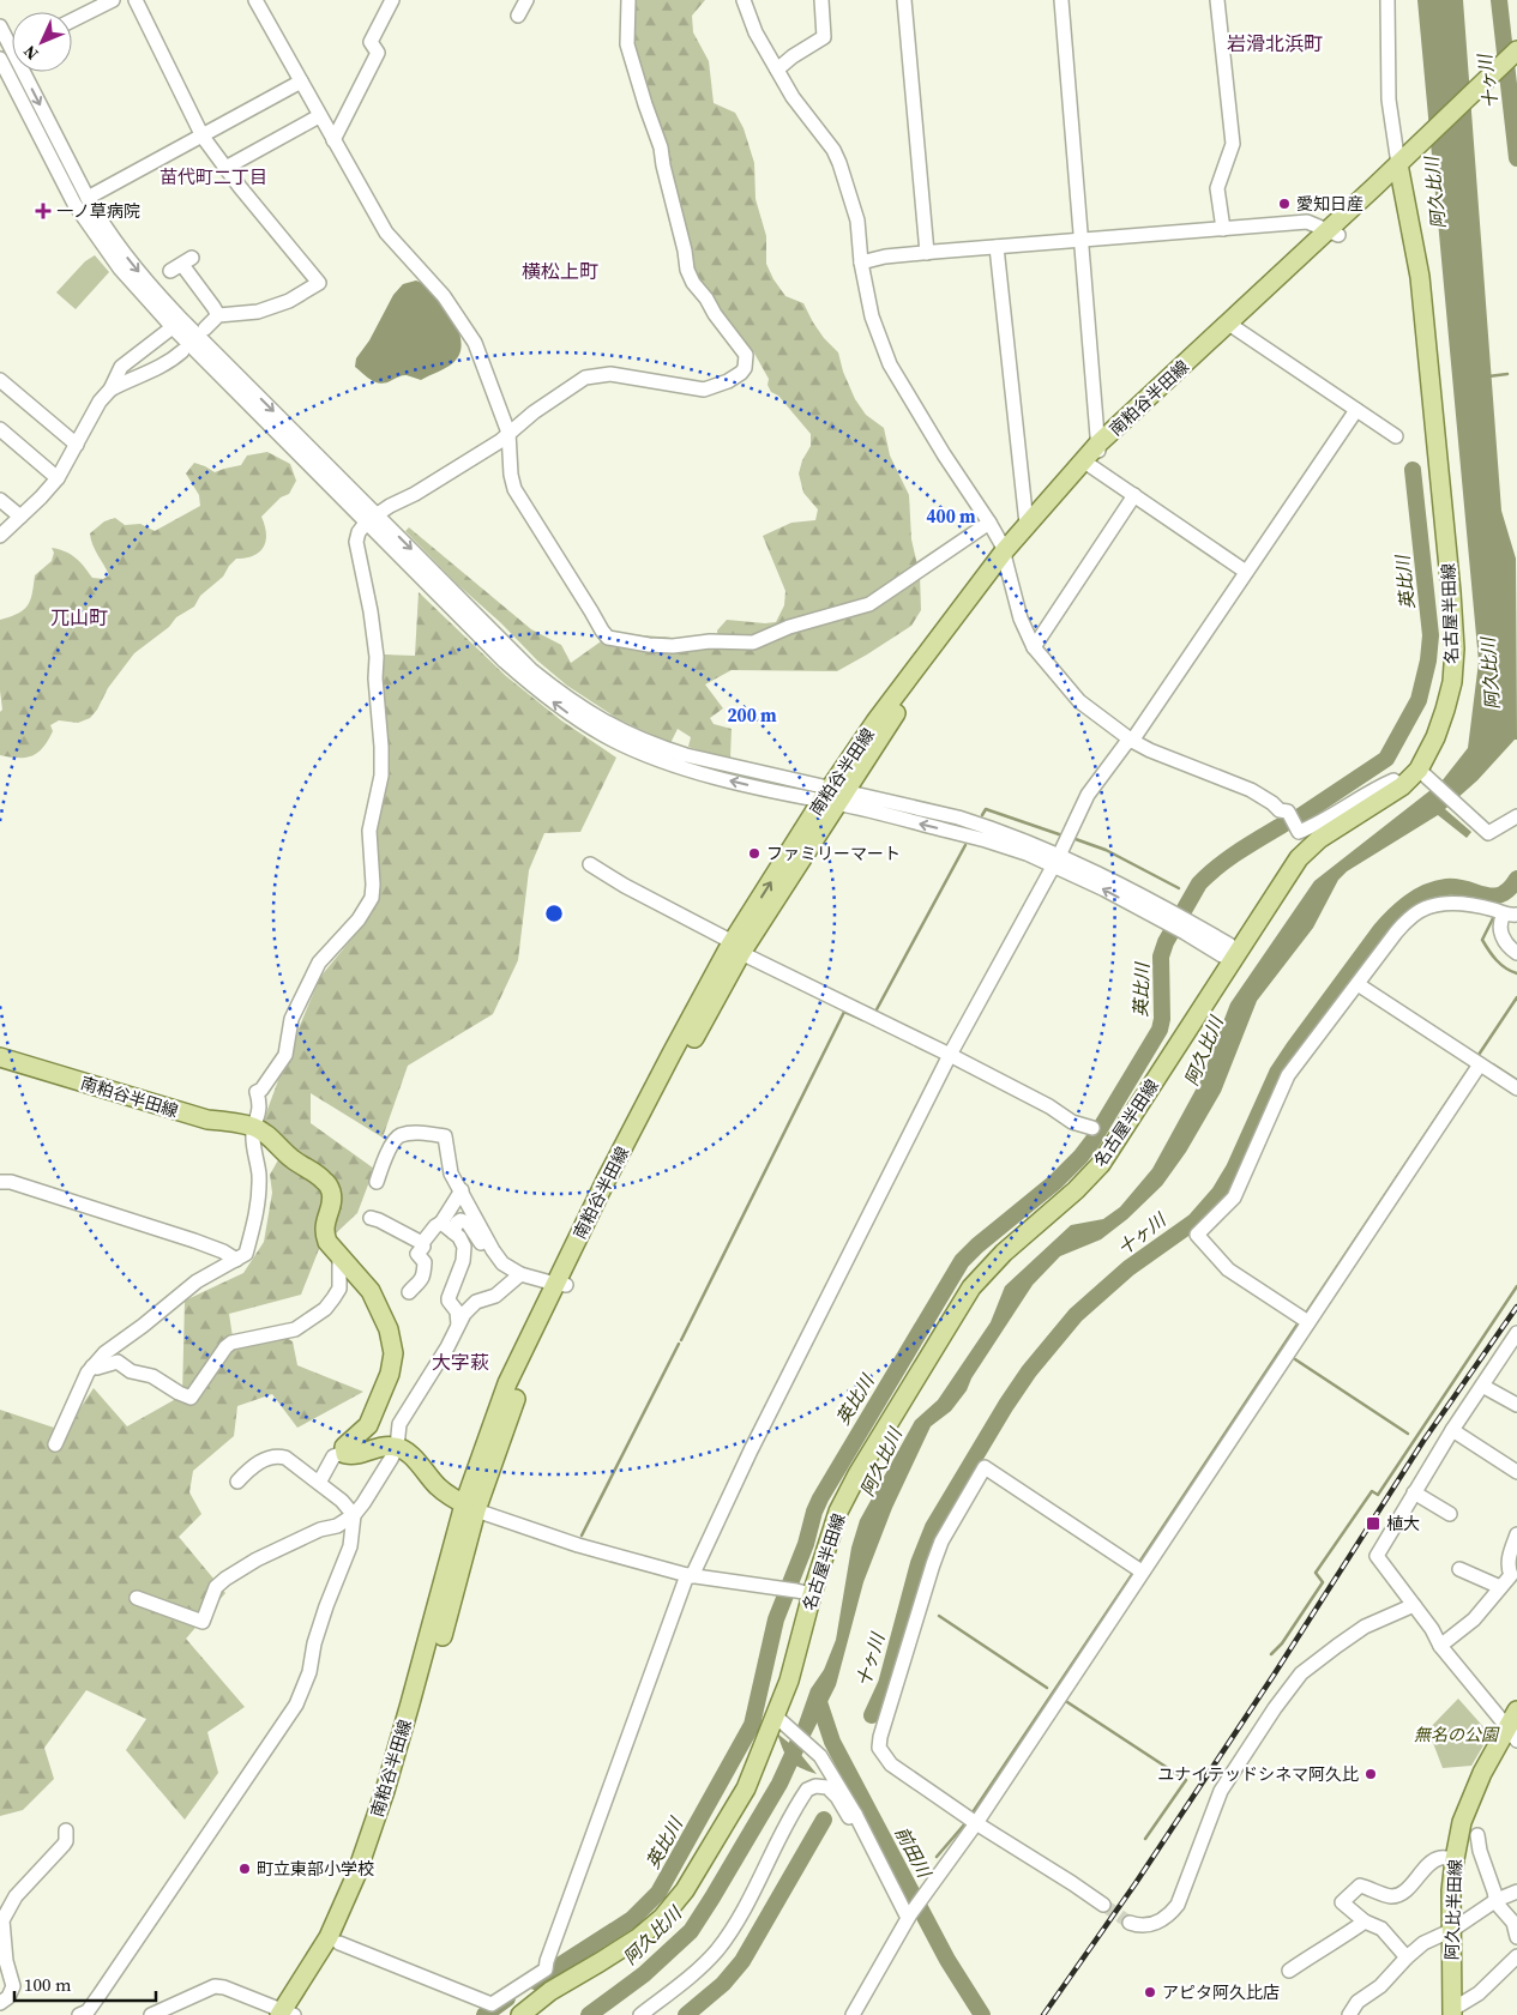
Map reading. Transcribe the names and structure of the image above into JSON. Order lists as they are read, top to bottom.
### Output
{
  "streets": {
    "main road": ["南粕谷半田線", "名古屋半田線", "阿久比半田線"]
  },
  "crossings": [
    ["南粕谷半田線", "名古屋半田線"]
  ],
  "districts": [
    "岩滑北浜町",
    "苗代町二丁目",
    "横松上町",
    "兀山町",
    "大字萩"
  ],
  "water": [
    "十ヶ川",
    "阿久比川",
    "英比川",
    "前田川"
  ],
  "parks": ["無名の公園"],
  "places": {
    "other": [
      "愛知日産",
      "ファミリーマート",
      "ユナイテッドシネマ阿久比",
      "町立東部小学校",
      "アピタ阿久比店"
    ],
    "health": ["一ノ草病院"],
    "transit": ["植大"]
  },
  "scale_bar": "100 m",
  "north": "bottom left",
  "rings": ["400 m", "200 m"]
}
